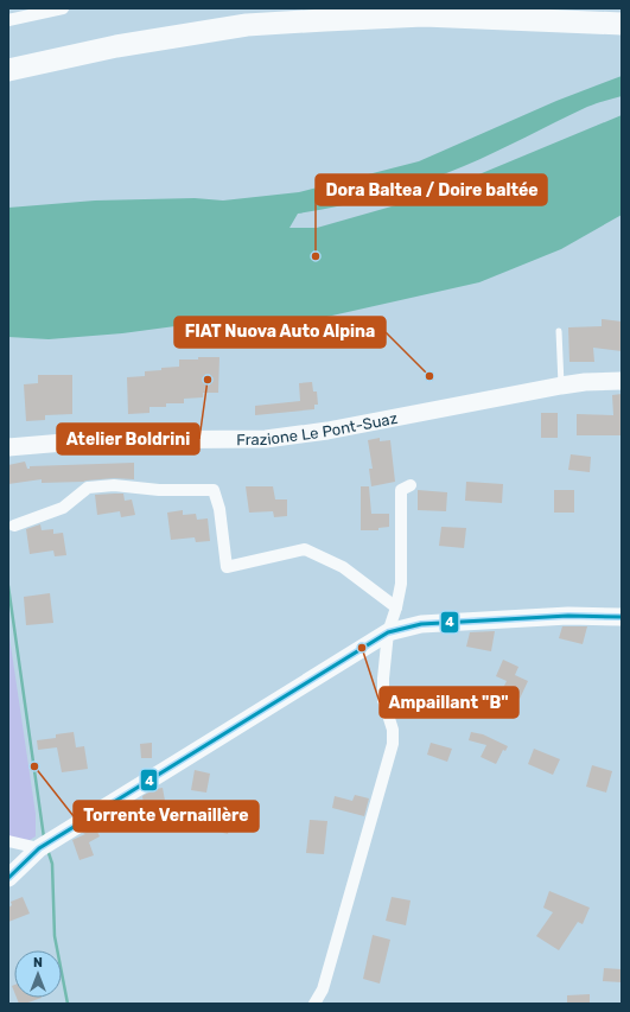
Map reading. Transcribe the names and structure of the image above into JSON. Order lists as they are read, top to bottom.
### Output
{
  "streets": {
    "main road": ["Frazione Le Pont-Suaz"]
  },
  "places": [
    "Dora Baltea / Doire baltée",
    "FIAT Nuova Auto Alpina",
    "Atelier Boldrini",
    "Ampaillant \"B\"",
    "Torrente Vernaillère"
  ],
  "lines": ["transit line 4"],
  "north": "top"
}
